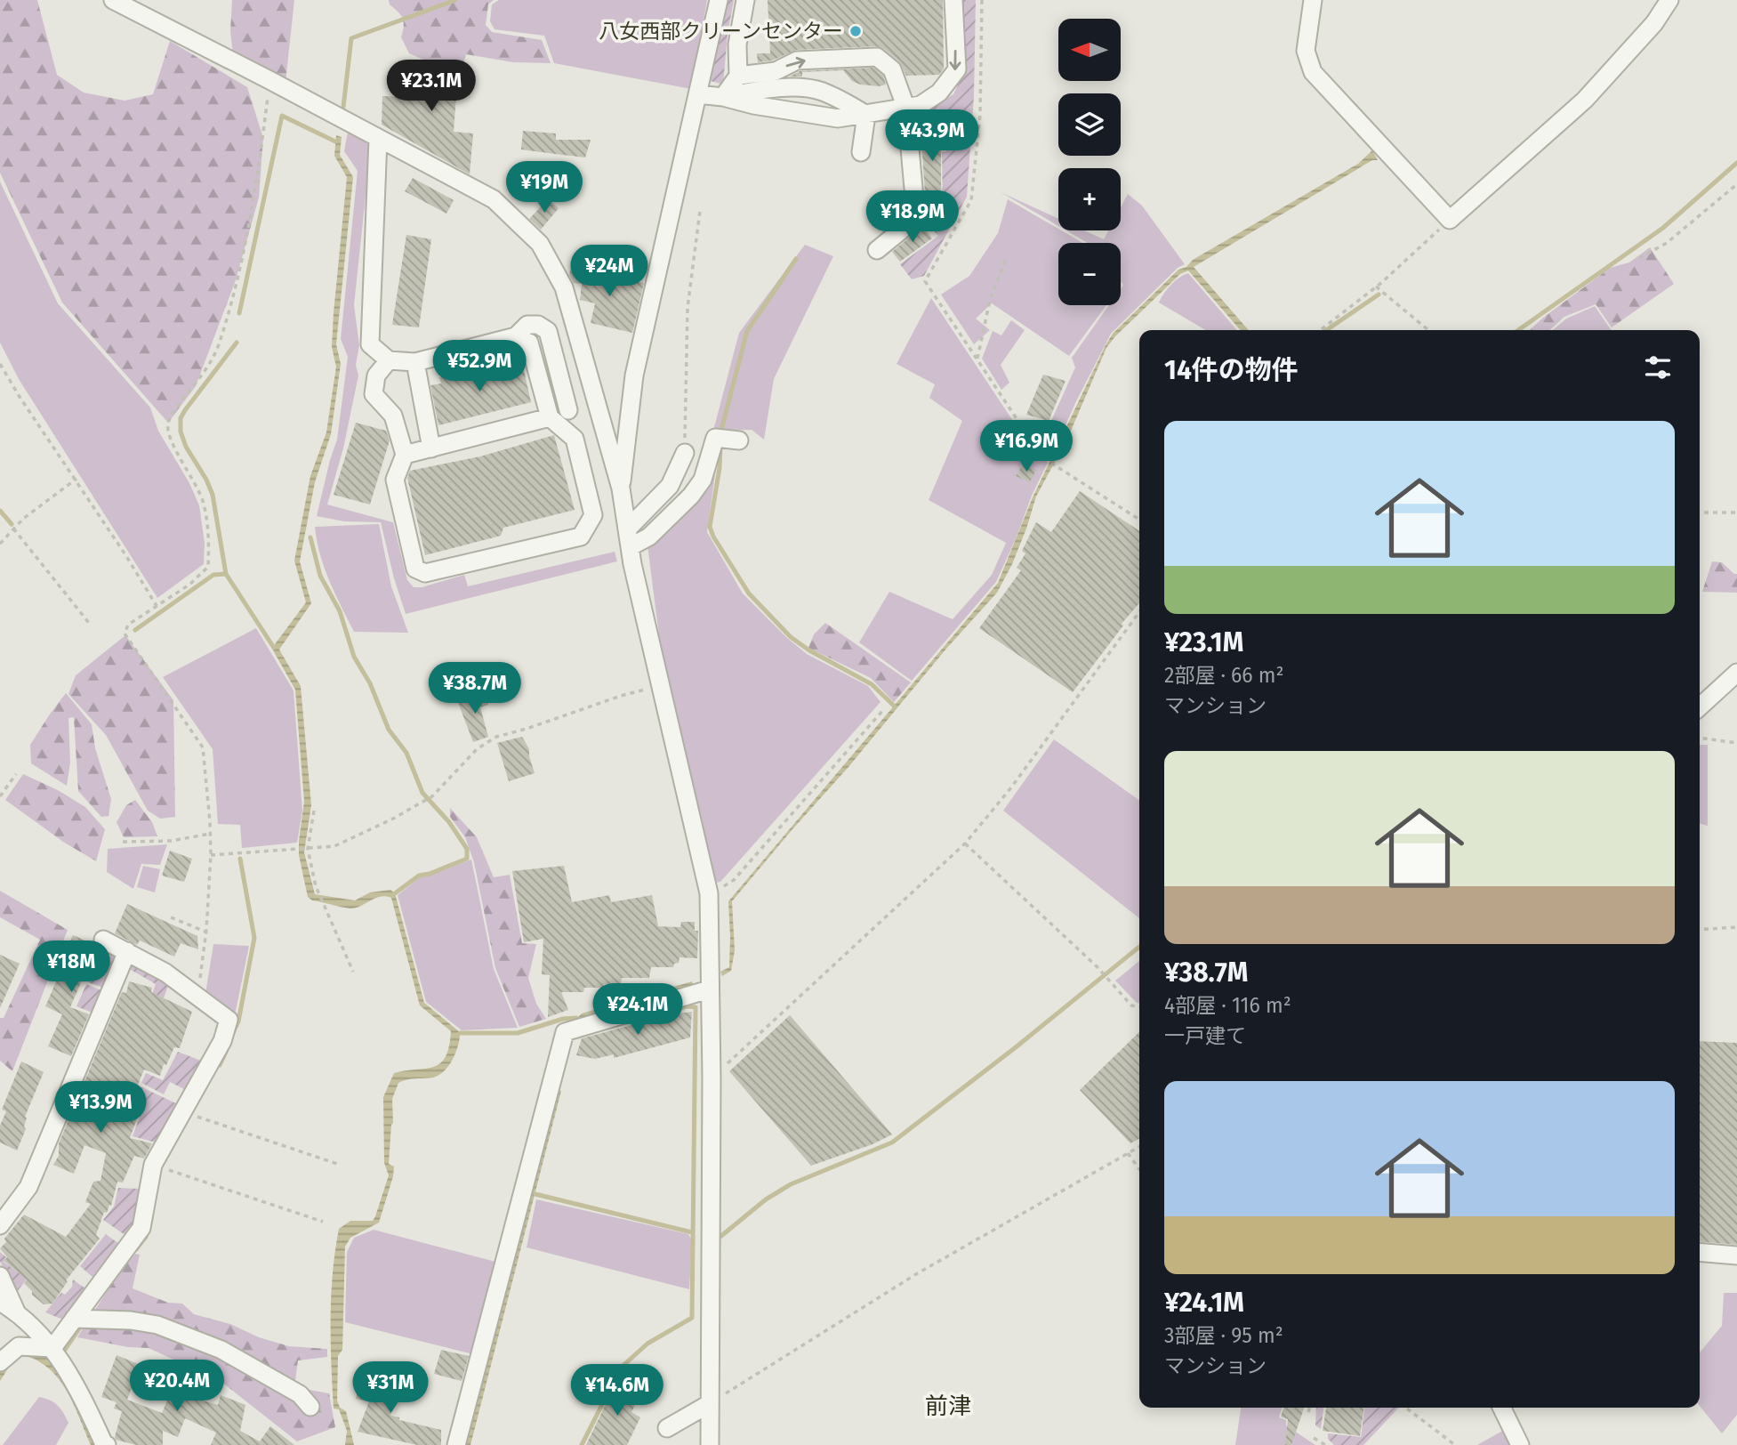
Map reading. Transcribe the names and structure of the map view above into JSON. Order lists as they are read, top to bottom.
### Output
{
  "districts": ["前津"],
  "places": ["八女西部クリーンセンター"],
  "north": "left",
  "page": {
    "map_buttons": ["+", "−"],
    "price": [
      "¥23.1M",
      "¥43.9M",
      "¥19M",
      "¥18.9M",
      "¥24M",
      "¥52.9M",
      "¥16.9M",
      "¥38.7M",
      "¥18M",
      "¥24.1M",
      "¥13.9M",
      "¥20.4M",
      "¥31M",
      "¥14.6M"
    ],
    "heading": "14件の物件",
    "list": [
      {
        "name": "¥23.1M",
        "note": "2部屋 · 66 m² · マンション"
      },
      {
        "name": "¥38.7M",
        "note": "4部屋 · 116 m² · 一戸建て"
      },
      {
        "name": "¥24.1M",
        "note": "3部屋 · 95 m² · マンション"
      }
    ]
  }
}
